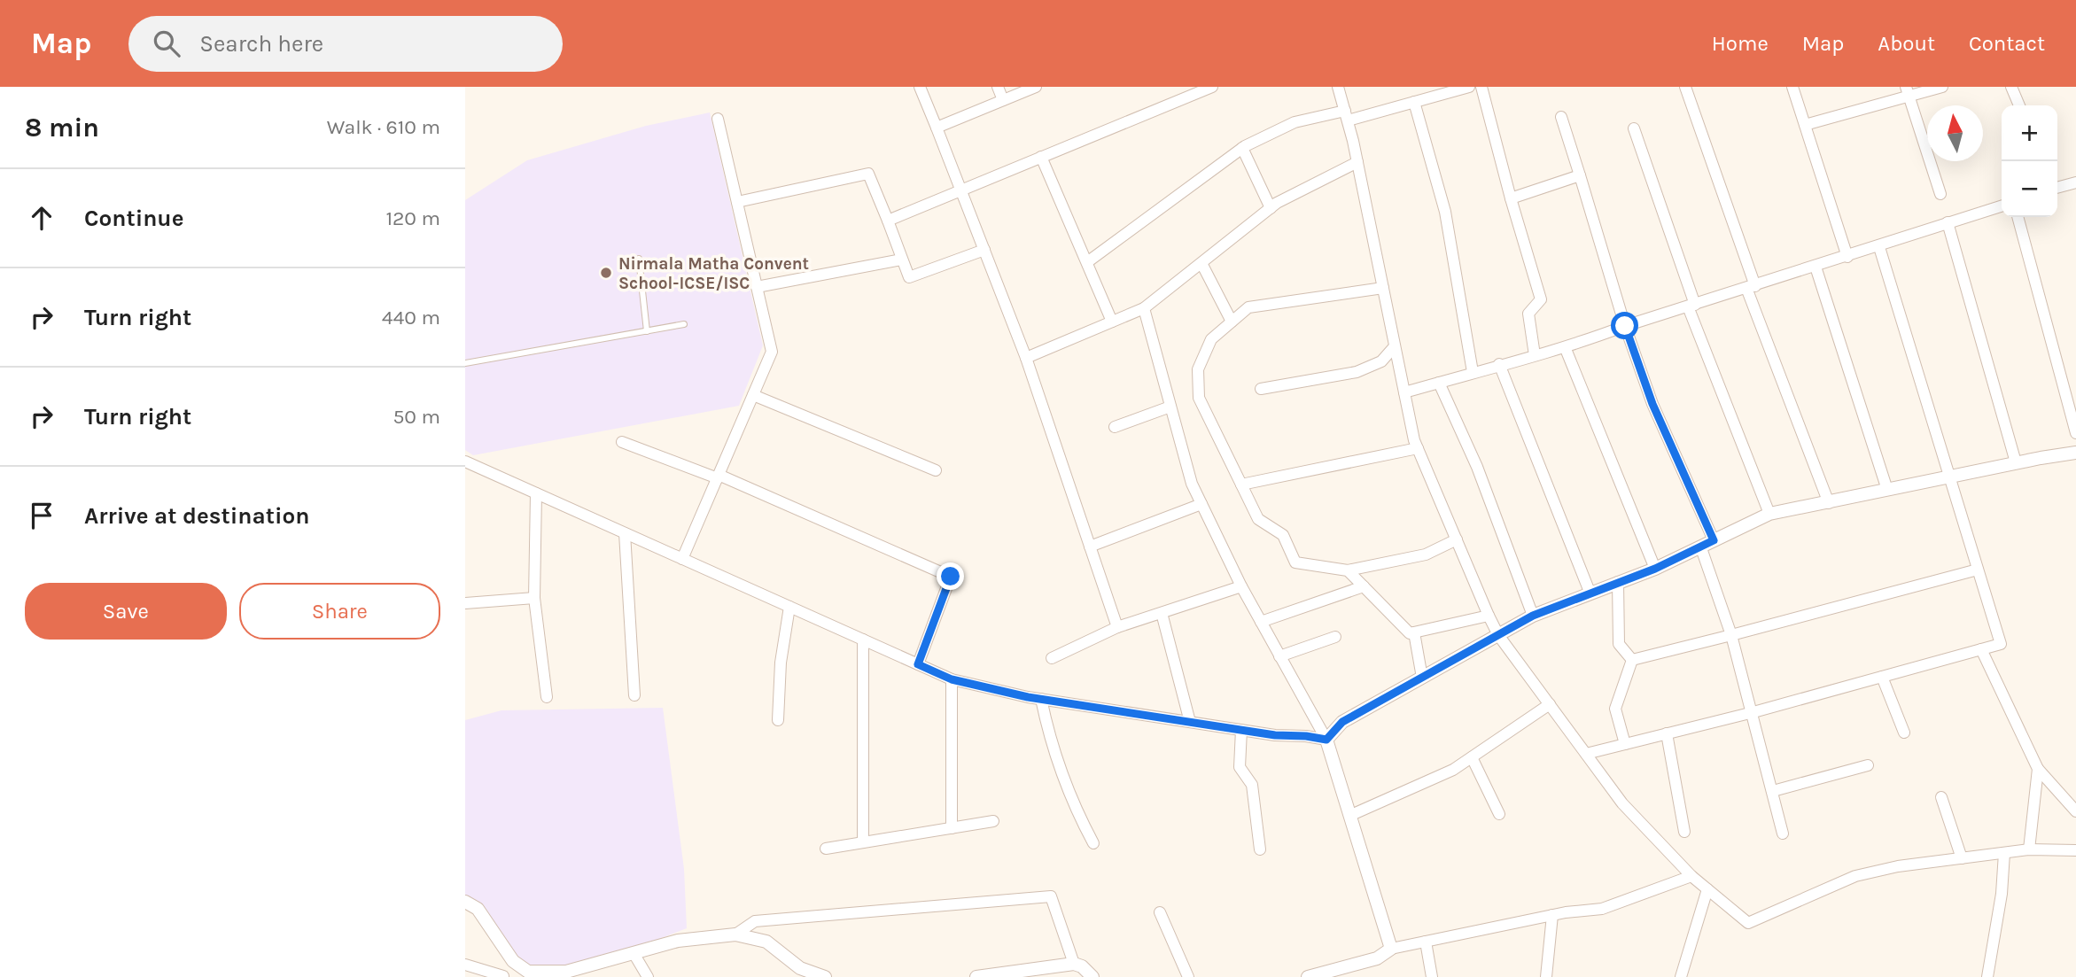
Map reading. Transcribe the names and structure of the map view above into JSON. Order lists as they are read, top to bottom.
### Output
{
  "places": ["Nirmala Matha Convent School-ICSE/ISC"],
  "north": "top",
  "page": {
    "header": "Map",
    "search": "Search here",
    "nav": [
      "Home",
      "Map",
      "About",
      "Contact"
    ],
    "heading": ["8 min", "Walk · 610 m"],
    "map_buttons": ["+", "−"],
    "list": [
      ["Continue", "120 m"],
      ["Turn right", "440 m"],
      ["Turn right", "50 m"],
      "Arrive at destination"
    ],
    "buttons": ["Save", "Share"]
  }
}
